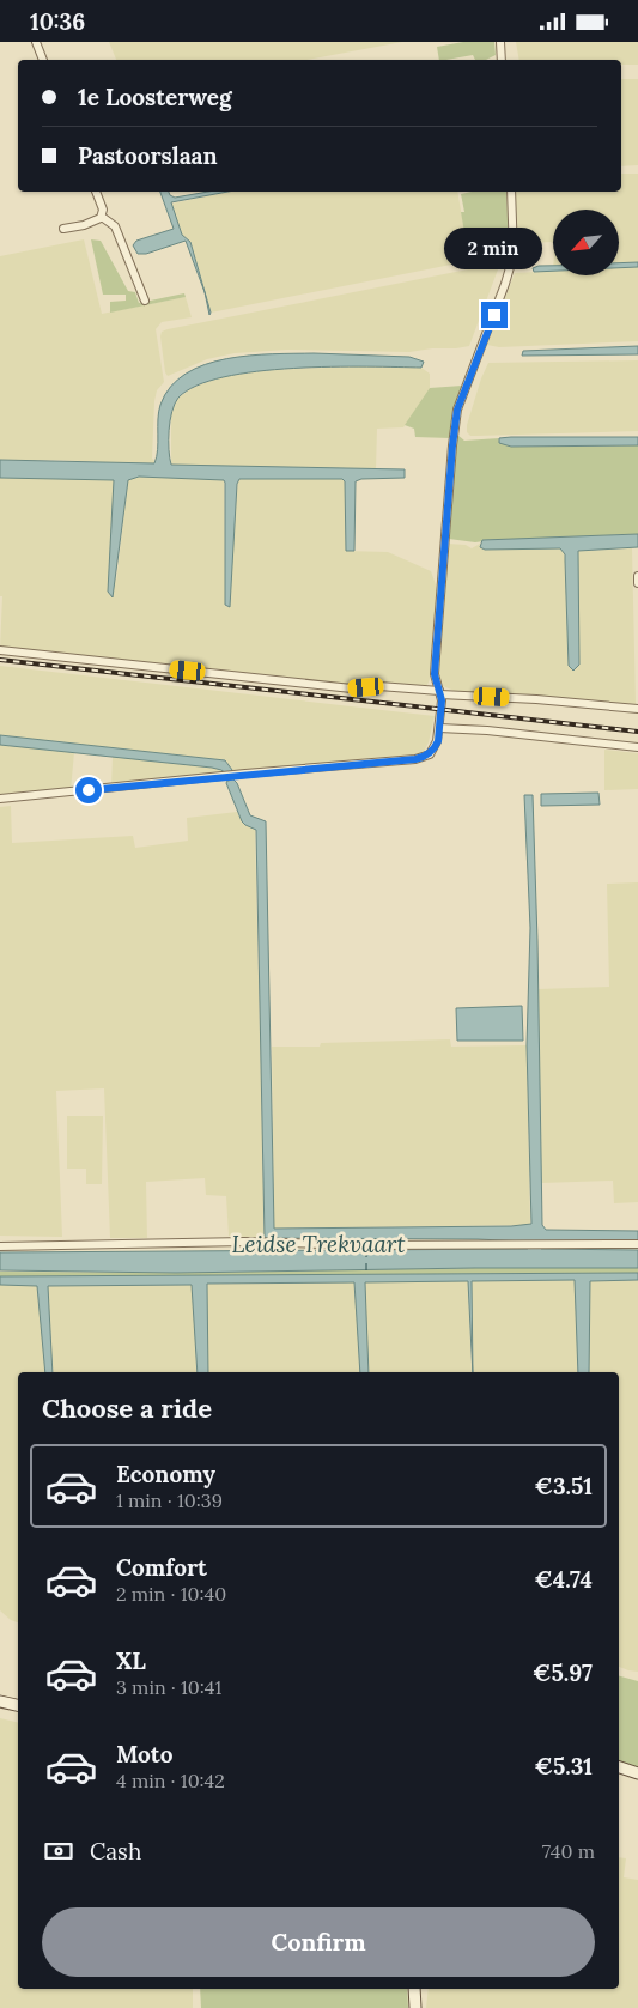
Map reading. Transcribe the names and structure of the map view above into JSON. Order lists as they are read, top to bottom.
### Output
{
  "water": ["Leidse Trekvaart"],
  "north": "bottom left",
  "page": {
    "status": "10:36",
    "banner": ["1e Loosterweg", "Pastoorslaan"],
    "bubble": "2 min",
    "heading": "Choose a ride",
    "list": [
      {
        "name": "Economy",
        "note": "1 min · 10:39",
        "value": "€3.51"
      },
      {
        "name": "Comfort",
        "note": "2 min · 10:40",
        "value": "€4.74"
      },
      {
        "name": "XL",
        "note": "3 min · 10:41",
        "value": "€5.97"
      },
      {
        "name": "Moto",
        "note": "4 min · 10:42",
        "value": "€5.31"
      }
    ],
    "pay": ["Cash", "740 m"],
    "buttons": "Confirm"
  }
}
